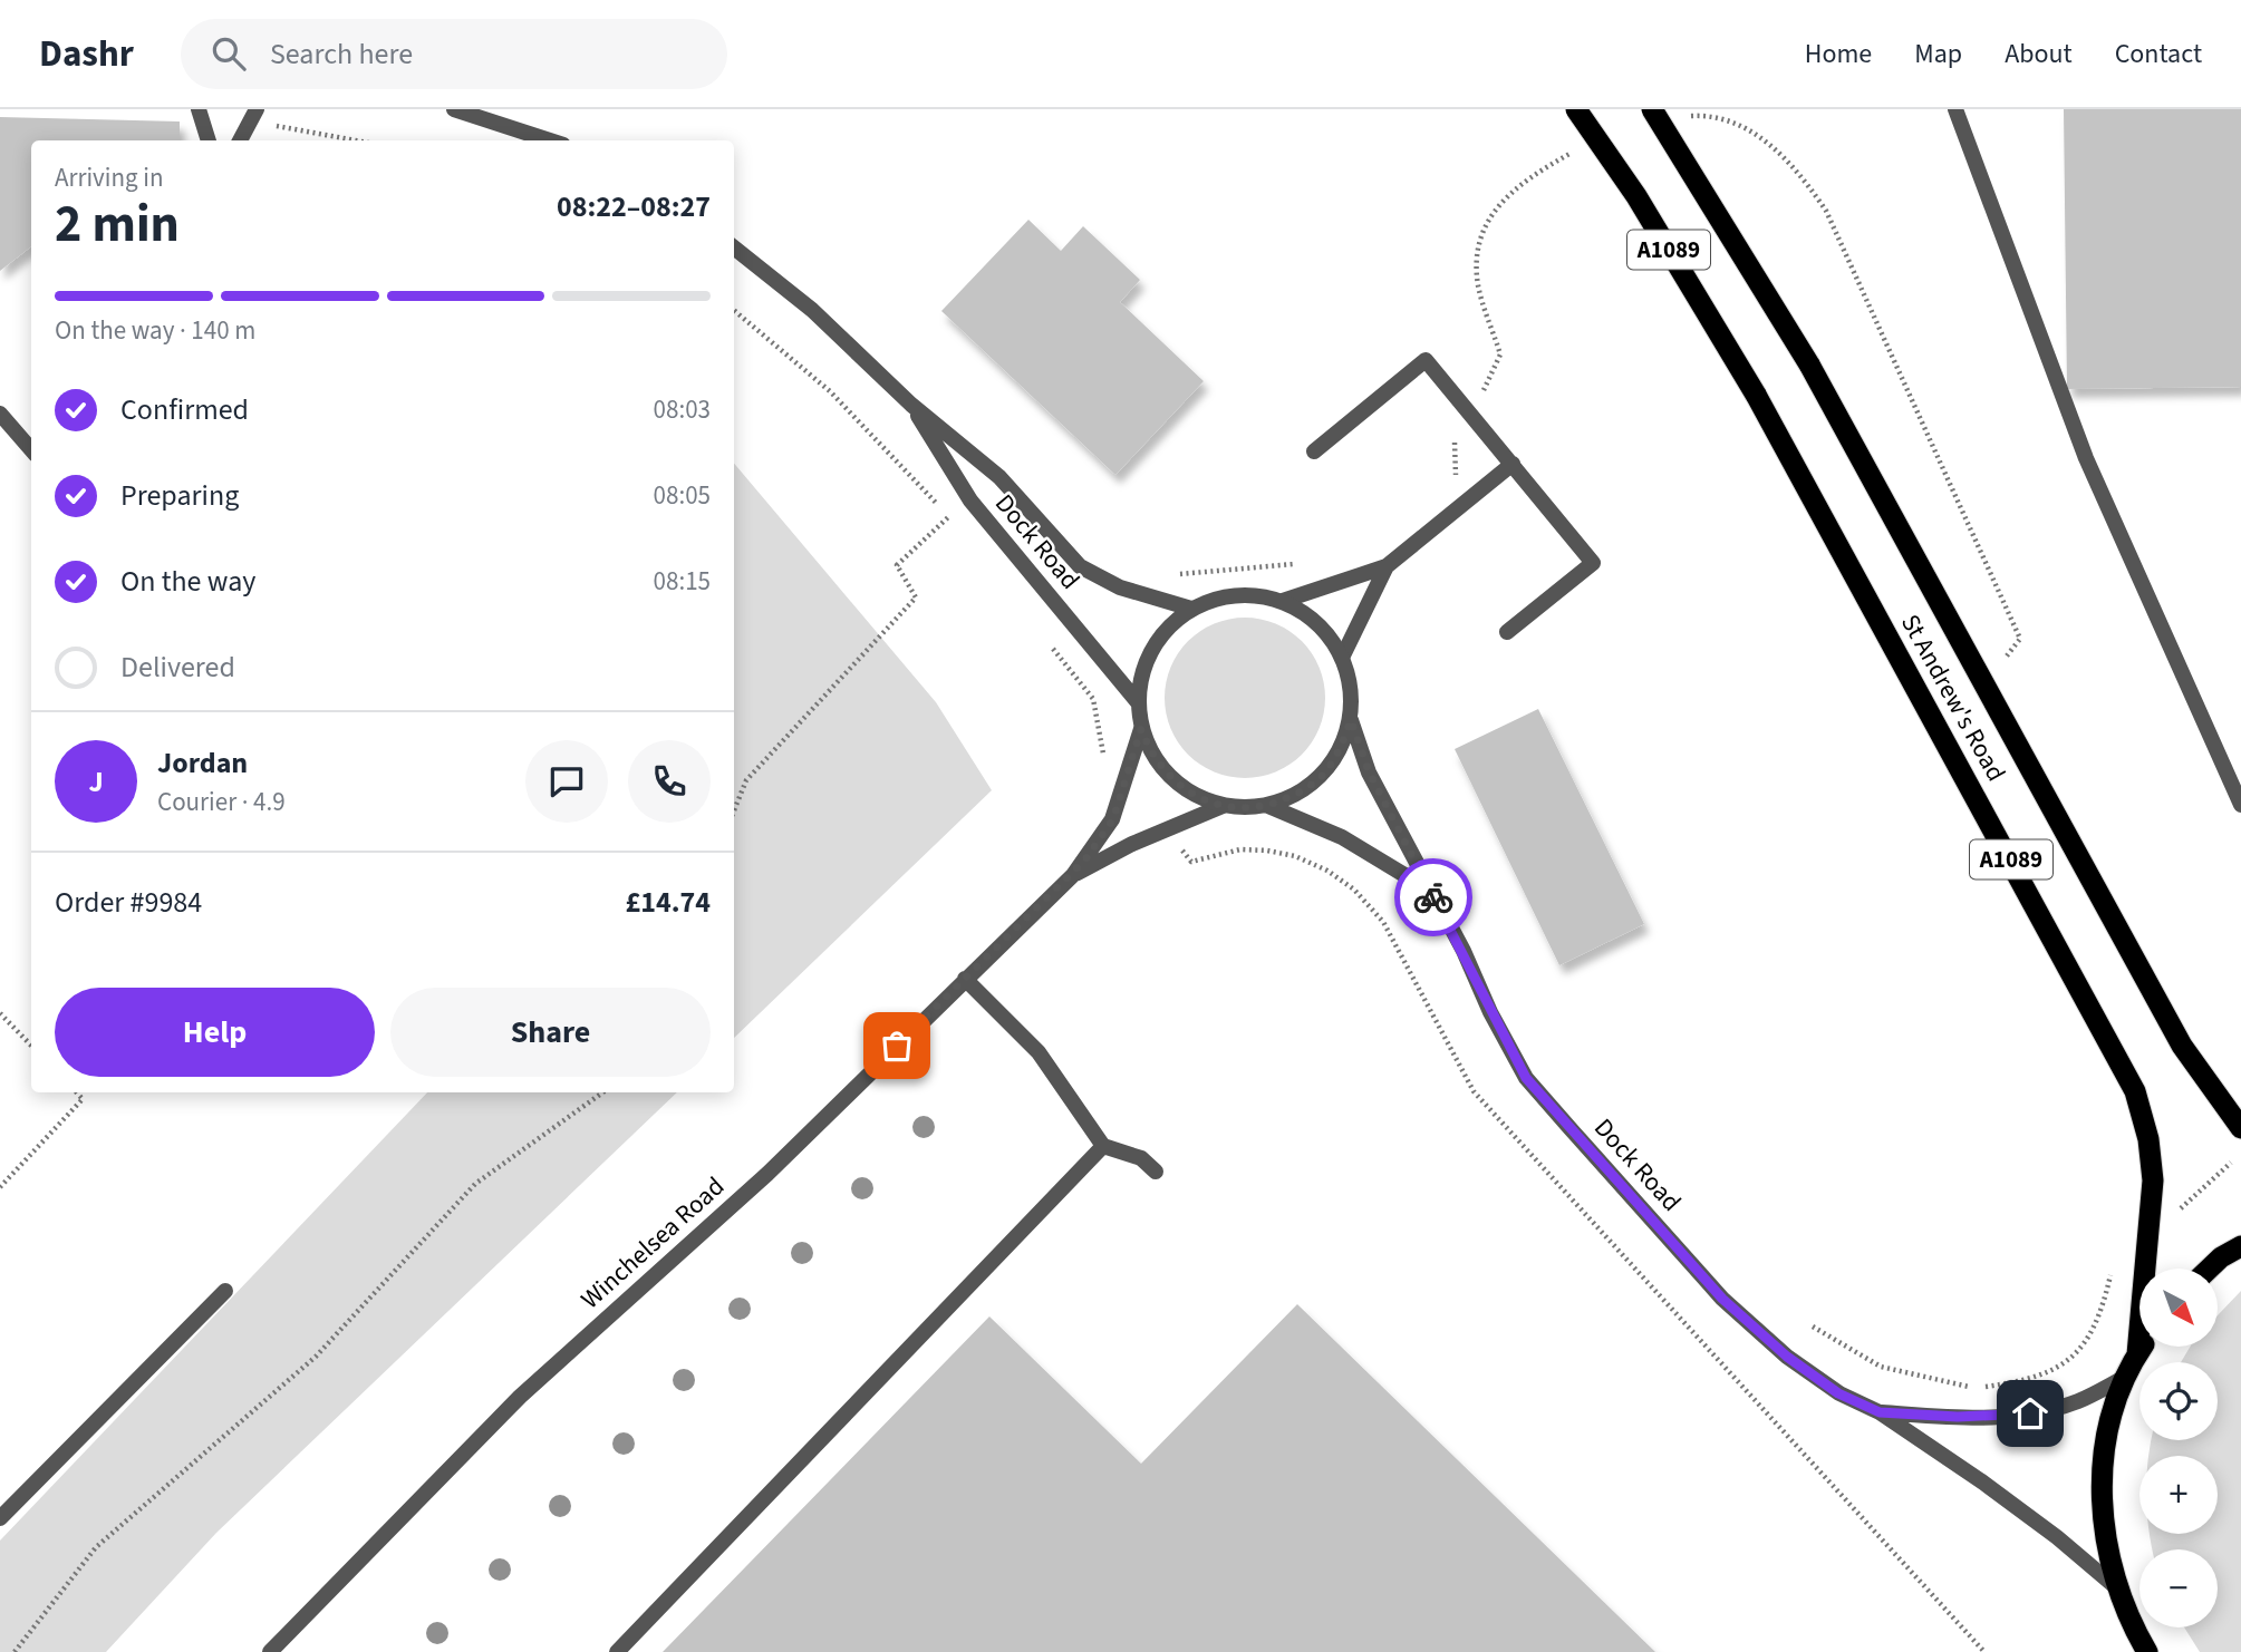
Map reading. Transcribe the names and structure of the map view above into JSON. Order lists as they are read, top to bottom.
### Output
{
  "streets": {
    "highway": ["A1089", "St Andrew's Road"],
    "street": ["Dock Road", "Winchelsea Road"]
  },
  "crossings": [
    ["Dock Road", "Winchelsea Road"]
  ],
  "north": "bottom right",
  "page": {
    "header": "Dashr",
    "search": "Search here",
    "nav": [
      "Home",
      "Map",
      "About",
      "Contact"
    ],
    "heading": ["2 min", "Arriving in", "08:22–08:27"],
    "panel": [
      "Jordan",
      "Courier · 4.9",
      "Order #9984",
      "£14.74"
    ],
    "bar": "On the way · 140 m",
    "list": [
      ["Confirmed", "08:03"],
      ["Preparing", "08:05"],
      ["On the way", "08:15"],
      "Delivered"
    ],
    "round": "J",
    "buttons": ["Help", "Share"],
    "map_buttons": ["+", "−"]
  }
}
